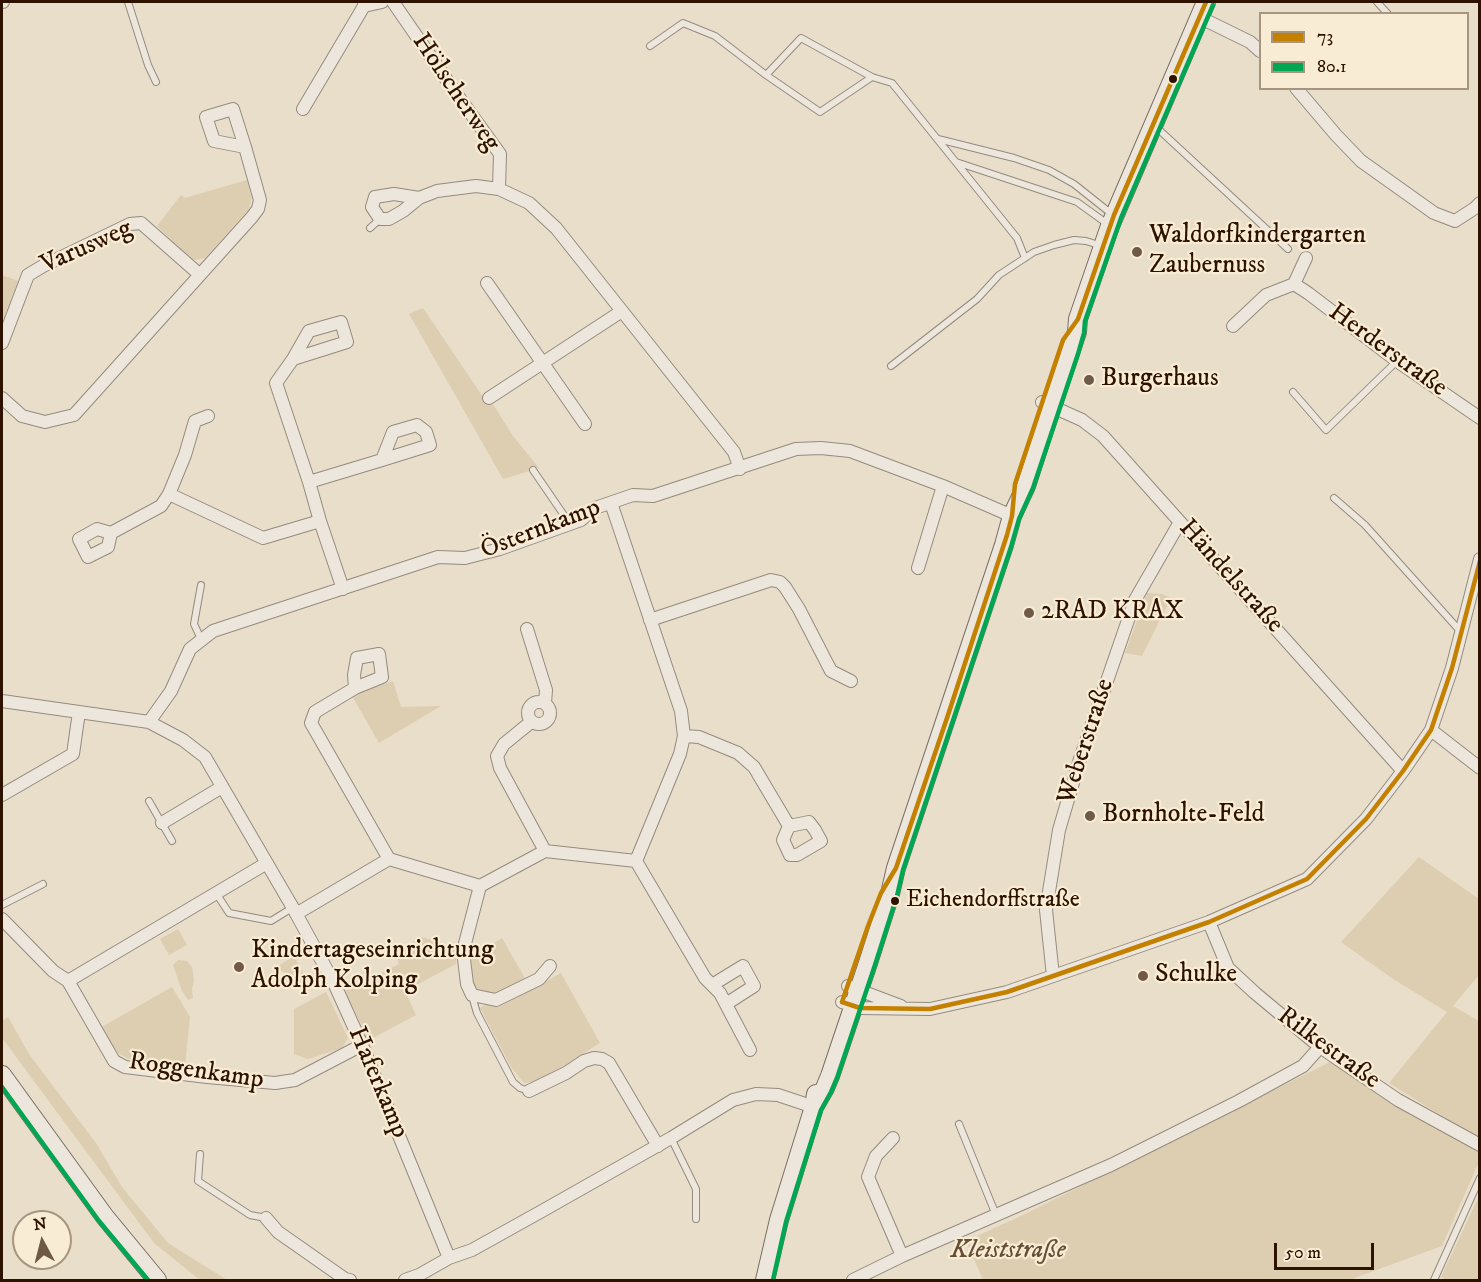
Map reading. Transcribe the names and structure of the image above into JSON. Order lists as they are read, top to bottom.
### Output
{
  "streets": {
    "street": [
      "Hölscherweg",
      "Varusweg",
      "Herderstraße",
      "Östernkamp",
      "Händelstraße",
      "Weberstraße",
      "Rilkestraße",
      "Roggenkamp",
      "Haferkamp"
    ]
  },
  "crossings": [
    ["Hölscherweg", "Östernkamp"],
    ["Östernkamp", "Haferkamp"],
    ["Händelstraße", "Weberstraße"],
    ["Roggenkamp", "Haferkamp"]
  ],
  "parks": ["Kleiststraße"],
  "places": [
    "Waldorfkindergarten Zaubernuss",
    "Burgerhaus",
    "2RAD KRAX",
    "Bornholte-Feld",
    "Eichendorffstraße",
    "Kindertageseinrichtung Adolph Kolping",
    "Schulke"
  ],
  "lines": ["transit line 73", "transit line 80.1"],
  "legend": ["73", "80.1"],
  "scale_bar": "50 m",
  "north": "top"
}
